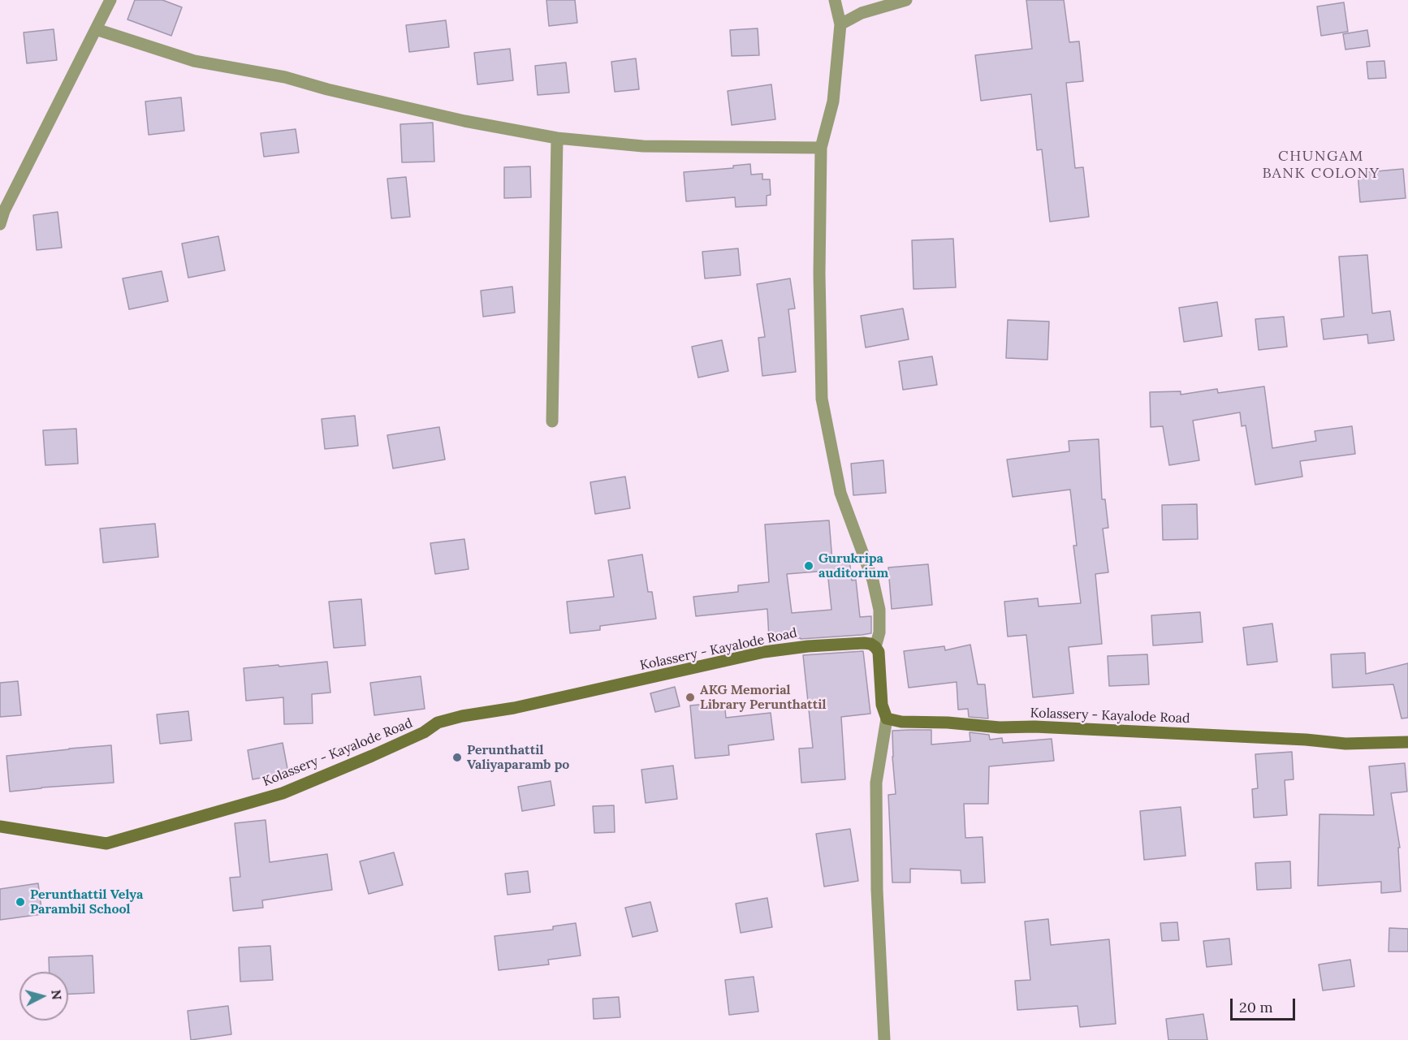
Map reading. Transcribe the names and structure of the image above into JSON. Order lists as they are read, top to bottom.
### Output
{
  "streets": {
    "main road": ["Kolassery - Kayalode Road"]
  },
  "districts": ["CHUNGAM BANK COLONY"],
  "places": [
    "Gurukripa auditorium",
    "AKG Memorial Library Perunthattil",
    "Perunthattil Valiyaparamb po",
    "Perunthattil Velya Parambil School"
  ],
  "scale_bar": "20 m",
  "north": "right"
}
